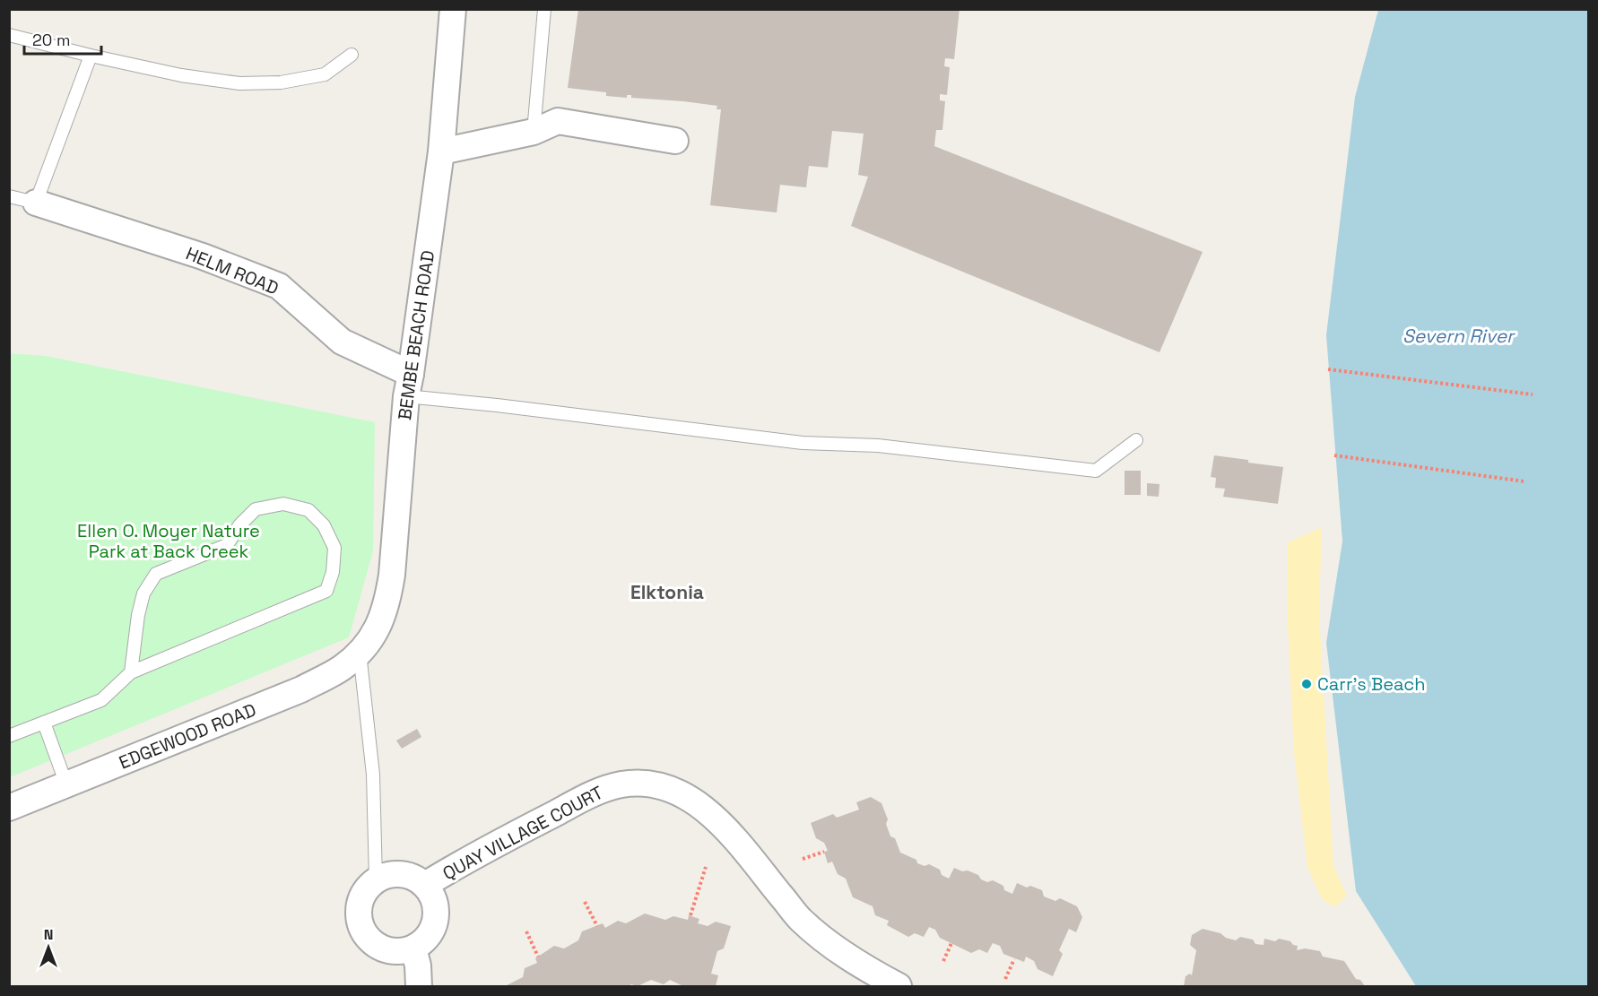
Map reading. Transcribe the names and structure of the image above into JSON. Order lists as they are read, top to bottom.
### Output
{
  "streets": {
    "street": [
      "HELM ROAD",
      "BEMBE BEACH ROAD",
      "EDGEWOOD ROAD",
      "QUAY VILLAGE COURT"
    ]
  },
  "crossings": [
    ["HELM ROAD", "BEMBE BEACH ROAD"],
    ["BEMBE BEACH ROAD", "EDGEWOOD ROAD"]
  ],
  "districts": ["Elktonia"],
  "water": ["Severn River"],
  "parks": ["Ellen O. Moyer Nature Park at Back Creek"],
  "places": ["Carr's Beach"],
  "scale_bar": "20 m",
  "north": "top"
}
